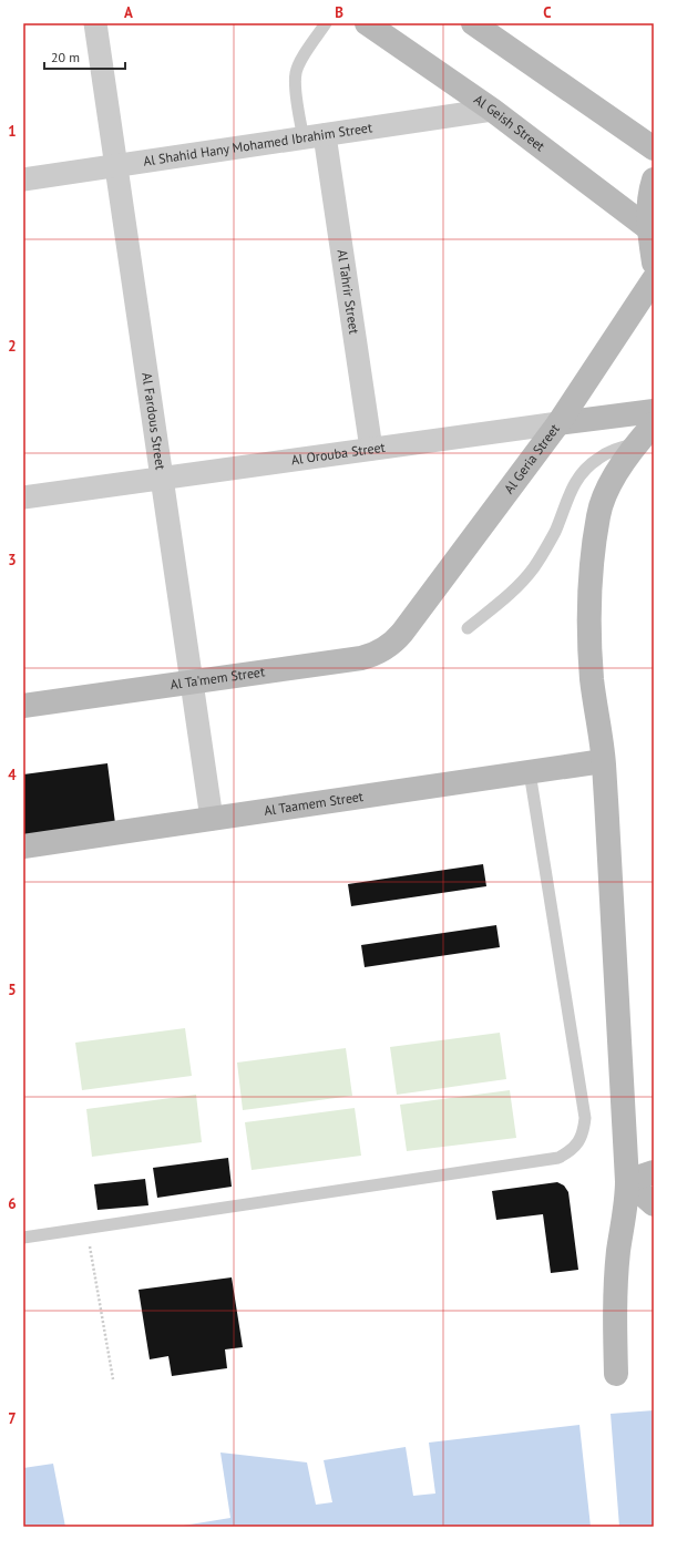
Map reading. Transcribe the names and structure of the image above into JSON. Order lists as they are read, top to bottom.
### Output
{
  "streets": {
    "street": [
      "Al Geish Street",
      "Al Shahid Hany Mohamed Ibrahim Street",
      "Al Tahrir Street",
      "Al Fardous Street",
      "Al Orouba Street",
      "Al Geria Street",
      "Al Ta'mem Street",
      "Al Taamem Street"
    ]
  },
  "crossings": [
    ["Al Geish Street", "Al Shahid Hany Mohamed Ibrahim Street"],
    ["Al Shahid Hany Mohamed Ibrahim Street", "Al Tahrir Street"],
    ["Al Shahid Hany Mohamed Ibrahim Street", "Al Fardous Street"],
    ["Al Tahrir Street", "Al Orouba Street"],
    ["Al Fardous Street", "Al Orouba Street"],
    ["Al Fardous Street", "Al Ta'mem Street"],
    ["Al Fardous Street", "Al Taamem Street"],
    ["Al Orouba Street", "Al Geria Street"],
    ["Al Geria Street", "Al Ta'mem Street"]
  ],
  "scale_bar": "20 m",
  "grid": {
    "columns": ["A", "B", "C"],
    "rows": [
      "1",
      "2",
      "3",
      "4",
      "5",
      "6",
      "7"
    ]
  }
}
